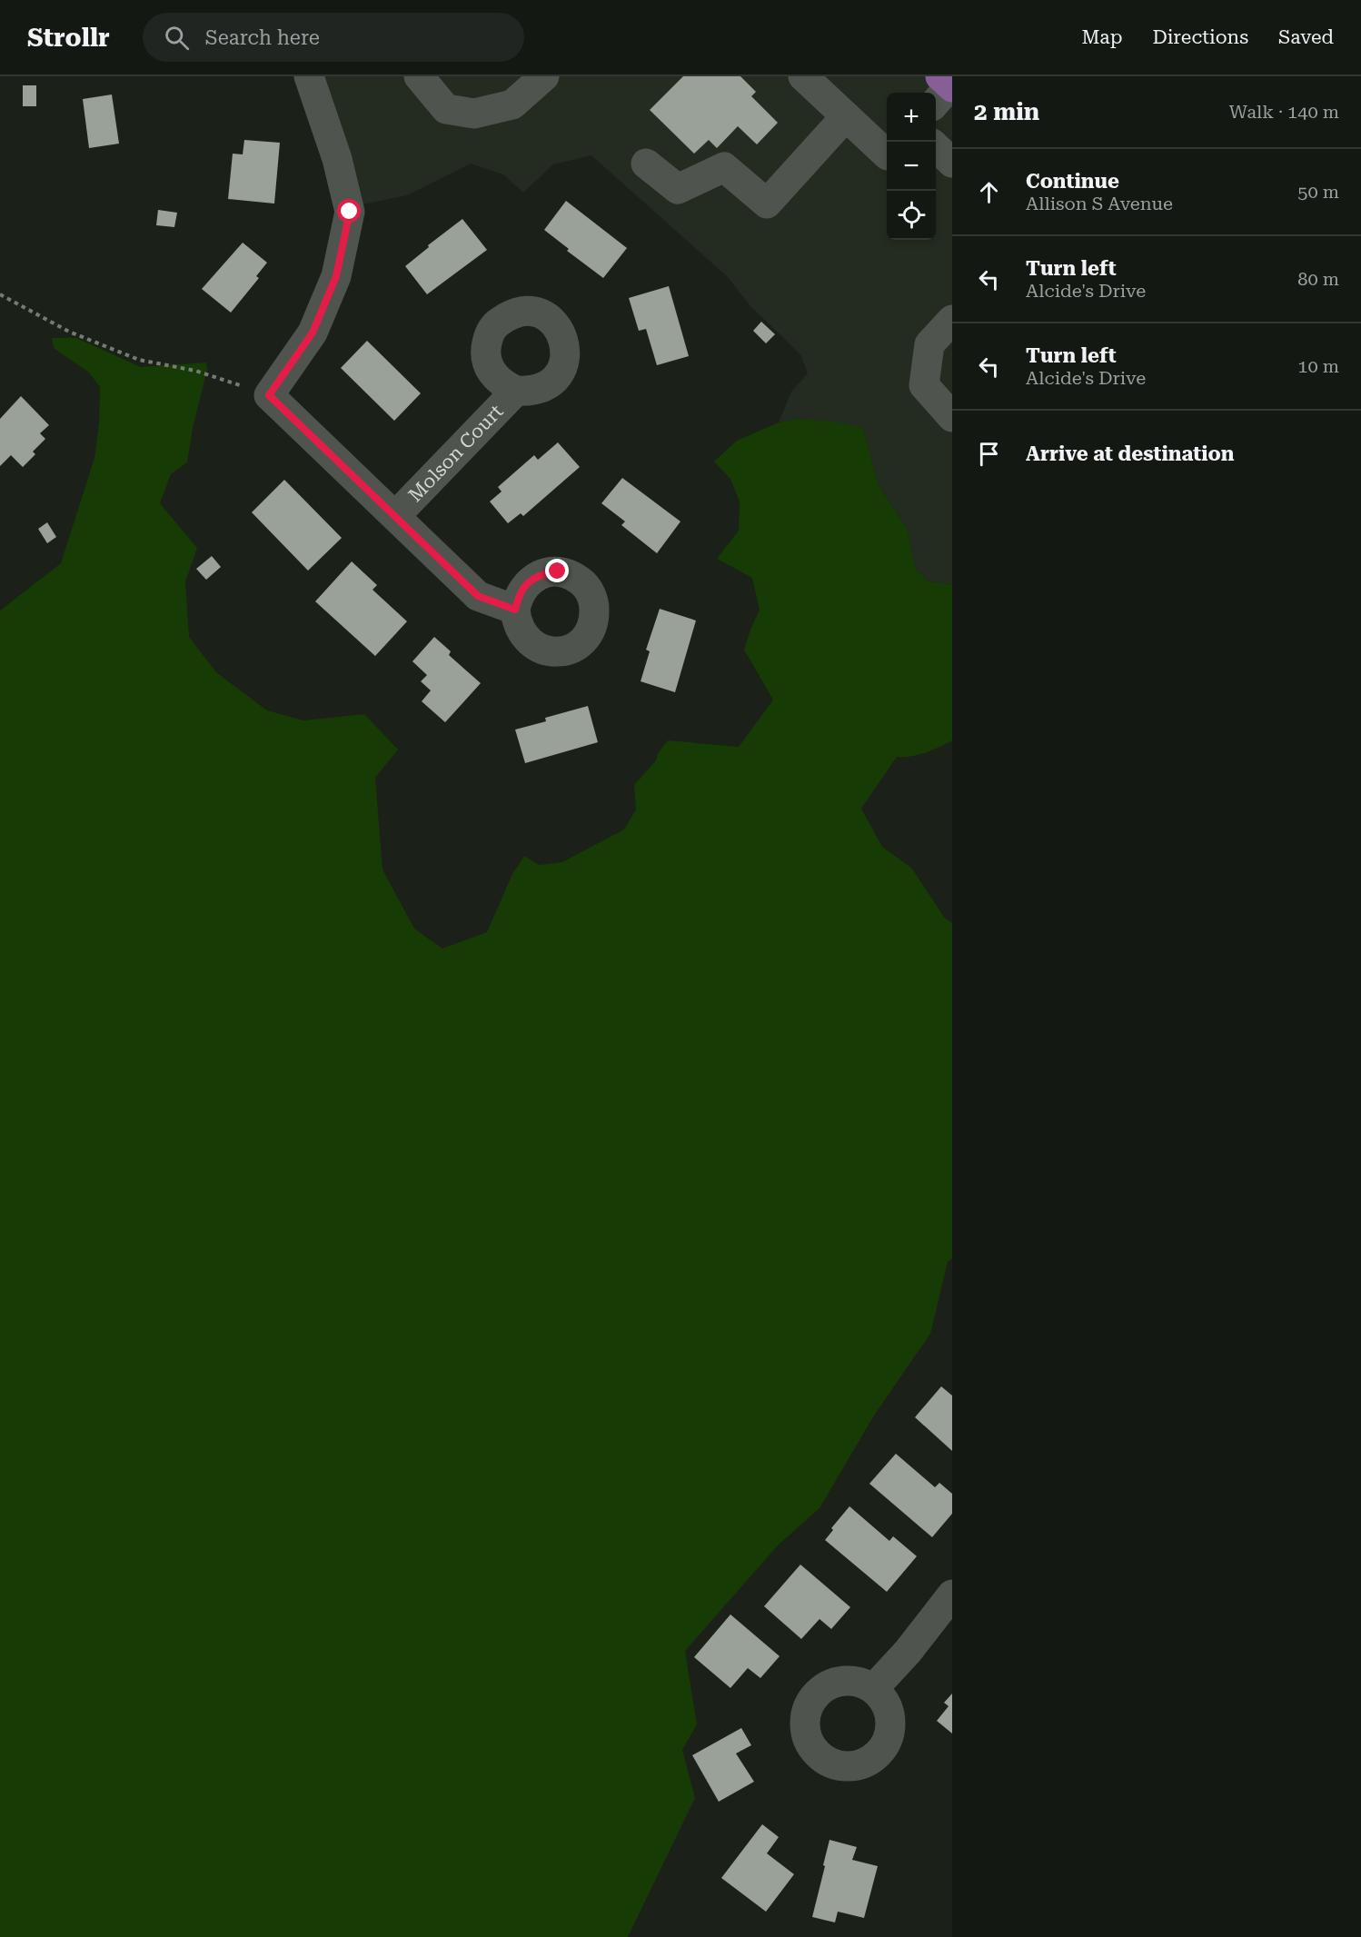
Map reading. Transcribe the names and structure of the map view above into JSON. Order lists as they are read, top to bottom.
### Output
{
  "streets": {
    "street": ["Molson Court"]
  },
  "page": {
    "header": "Strollr",
    "search": "Search here",
    "nav": ["Map", "Directions", "Saved"],
    "heading": ["2 min", "Walk · 140 m"],
    "map_buttons": ["+", "−"],
    "list": [
      ["Continue", "Allison S Avenue", "50 m"],
      ["Turn left", "Alcide's Drive", "80 m"],
      ["Turn left", "Alcide's Drive", "10 m"],
      "Arrive at destination"
    ]
  }
}
